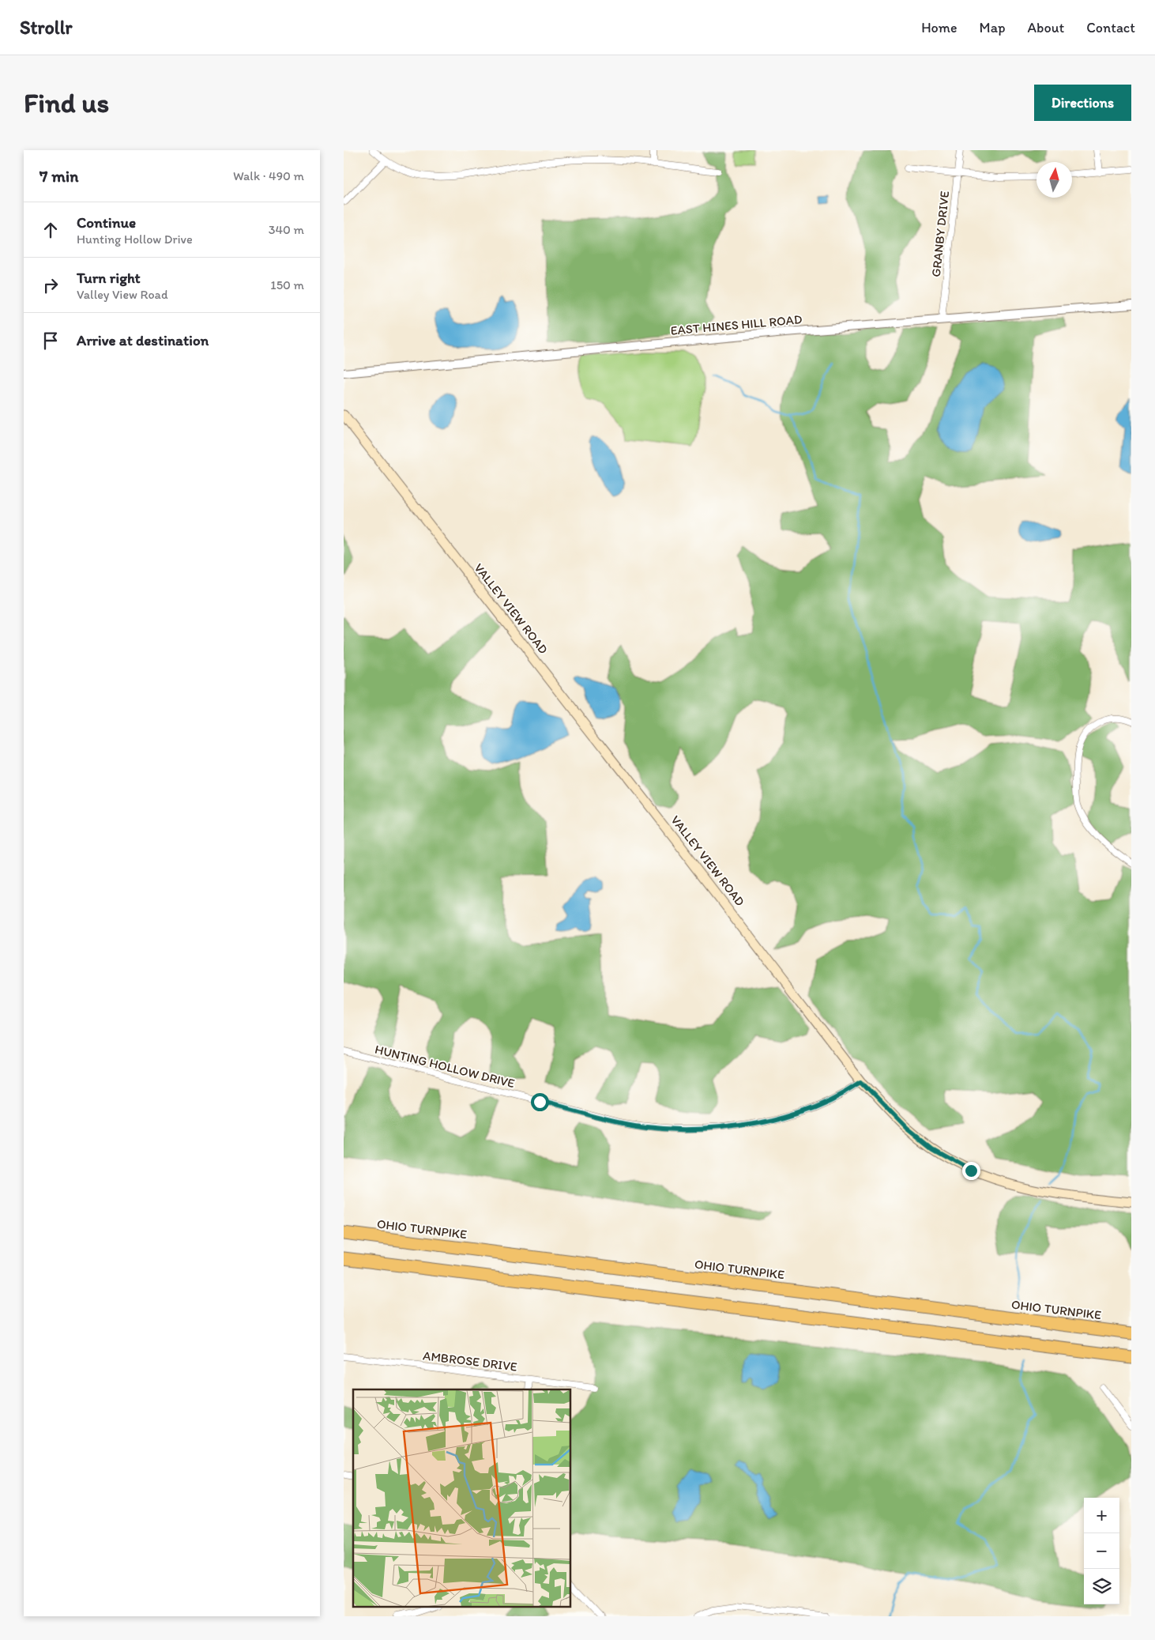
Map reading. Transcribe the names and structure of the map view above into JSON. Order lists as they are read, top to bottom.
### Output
{
  "streets": {
    "highway": ["OHIO TURNPIKE"],
    "main road": ["VALLEY VIEW ROAD"],
    "street": [
      "GRANBY DRIVE",
      "EAST HINES HILL ROAD",
      "HUNTING HOLLOW DRIVE",
      "AMBROSE DRIVE"
    ]
  },
  "crossings": [
    ["GRANBY DRIVE", "EAST HINES HILL ROAD"],
    ["VALLEY VIEW ROAD", "HUNTING HOLLOW DRIVE"]
  ],
  "north": "top",
  "page": {
    "header": "Strollr",
    "nav": [
      "Home",
      "Map",
      "About",
      "Contact"
    ],
    "buttons": "Directions",
    "title": "Find us",
    "heading": ["7 min", "Walk · 490 m"],
    "list": [
      ["Continue", "Hunting Hollow Drive", "340 m"],
      ["Turn right", "Valley View Road", "150 m"],
      "Arrive at destination"
    ],
    "map_buttons": ["+", "−"]
  }
}
